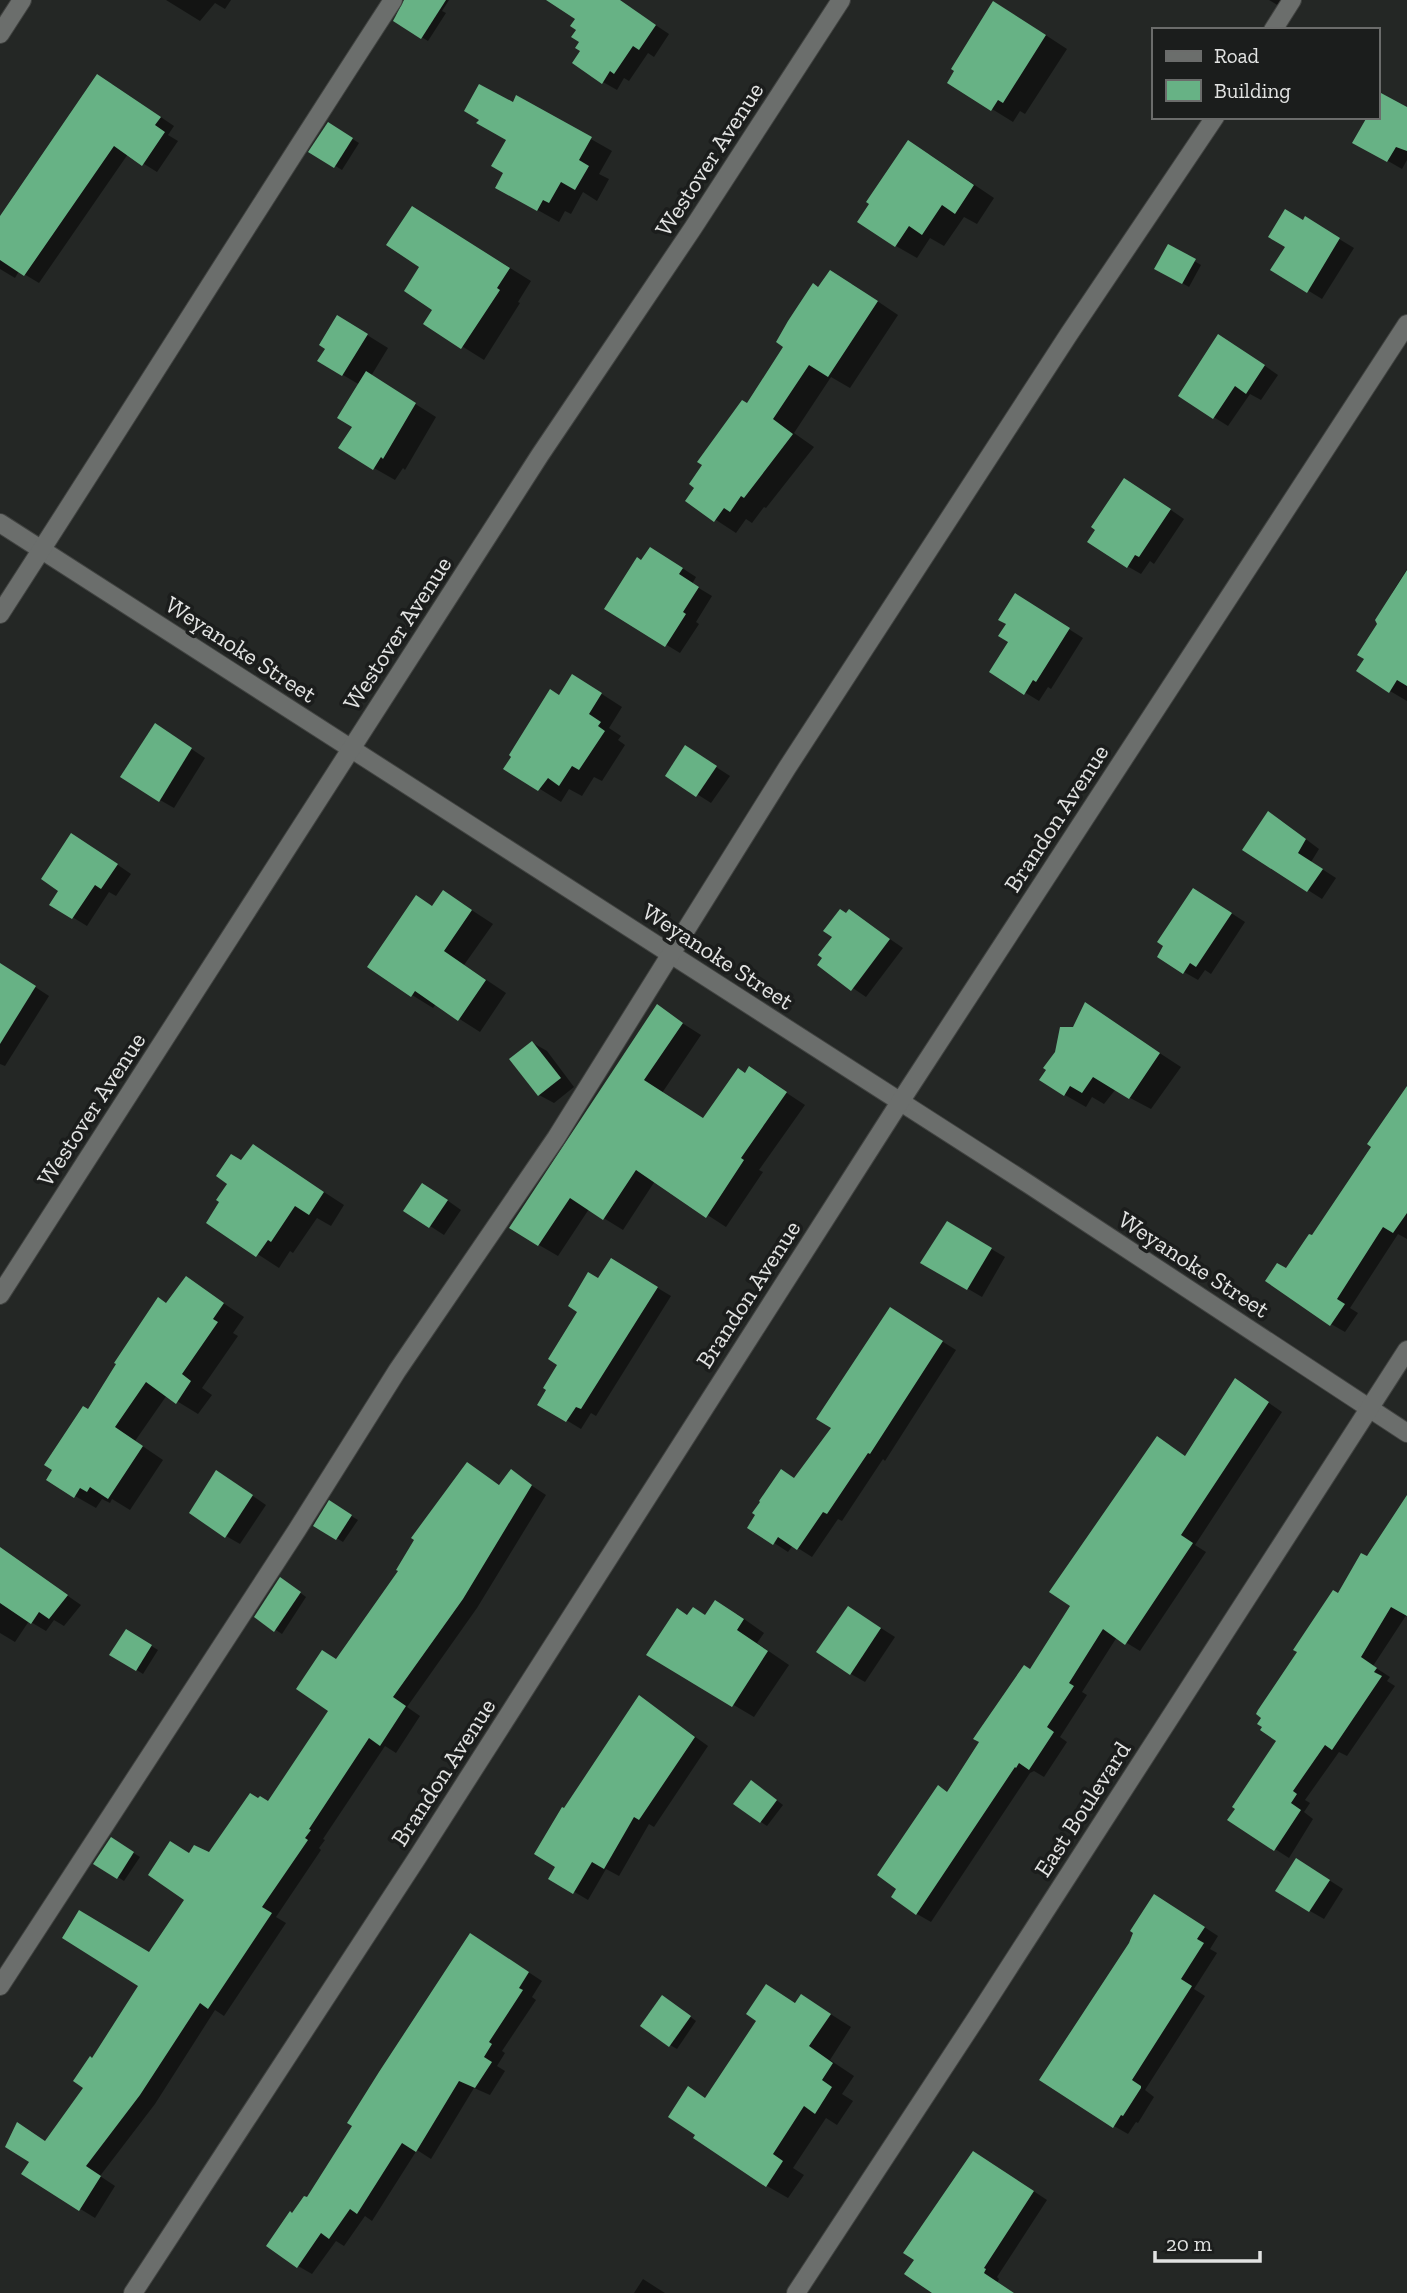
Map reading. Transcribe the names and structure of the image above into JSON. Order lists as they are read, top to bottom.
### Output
{
  "streets": {
    "street": [
      "Westover Avenue",
      "Weyanoke Street",
      "Brandon Avenue",
      "East Boulevard"
    ]
  },
  "crossings": [
    ["Westover Avenue", "Weyanoke Street"],
    ["Weyanoke Street", "Brandon Avenue"],
    ["Weyanoke Street", "East Boulevard"]
  ],
  "legend": ["Road", "Building"],
  "scale_bar": "20 m"
}
